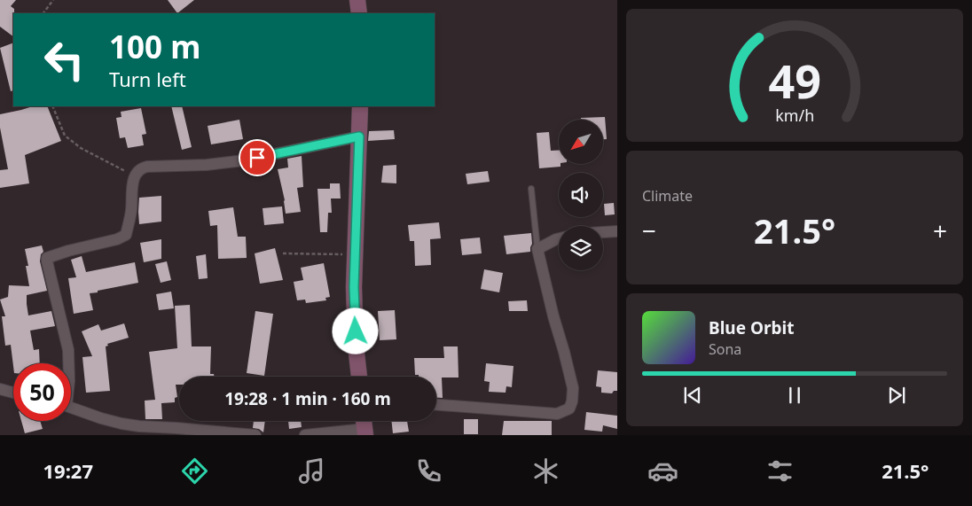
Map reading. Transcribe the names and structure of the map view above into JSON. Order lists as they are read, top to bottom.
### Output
{
  "north": "bottom left",
  "page": {
    "turn": ["100 m", "Turn left"],
    "tile": "Climate",
    "heat": ["−", "21.5°", "+"],
    "song": ["Blue Orbit", "Sona"],
    "limit": "50",
    "trip": "19:28 · 1 min · 160 m",
    "tabs": ["19:27", "21.5°"],
    "gauge": ["49", "km/h"]
  }
}
